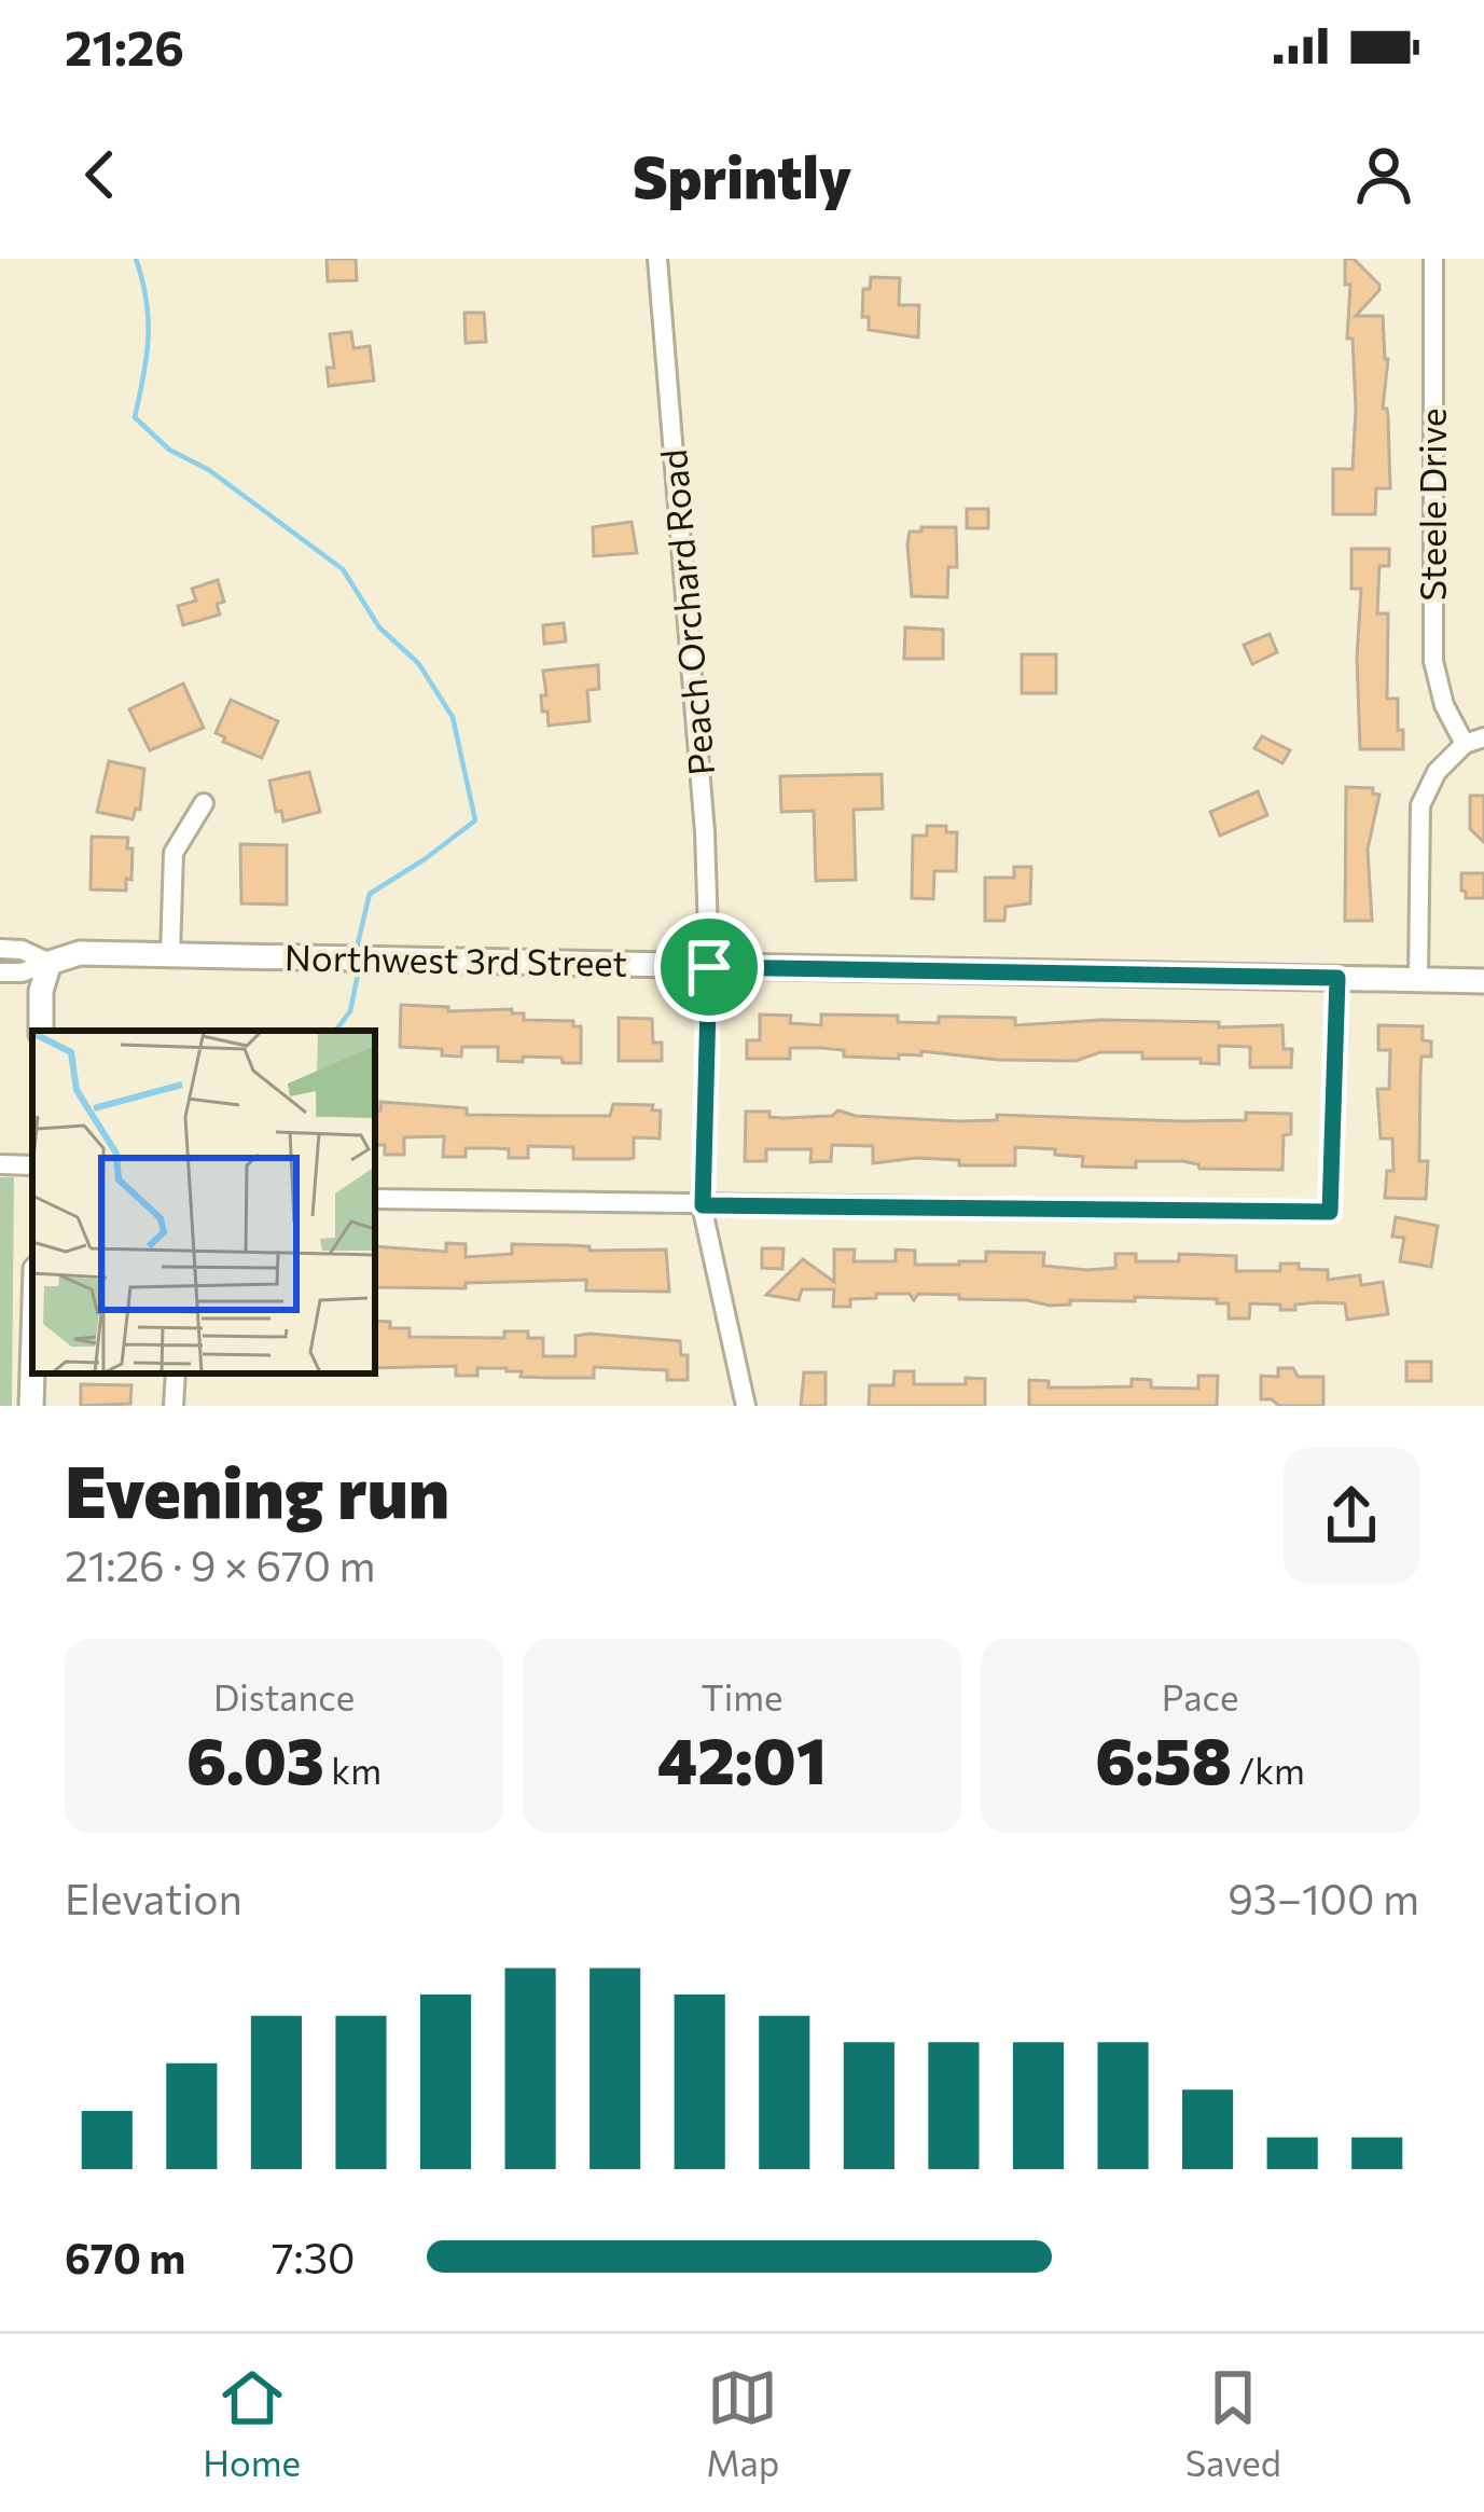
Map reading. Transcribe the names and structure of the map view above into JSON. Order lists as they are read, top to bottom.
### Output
{
  "streets": {
    "street": ["Steele Drive", "Peach Orchard Road", "Northwest 3rd Street"]
  },
  "crossings": [
    ["Peach Orchard Road", "Northwest 3rd Street"]
  ],
  "page": {
    "status": "21:26",
    "header": "Sprintly",
    "heading": ["Evening run", "21:26 · 9 × 670 m"],
    "stats": [
      ["Distance", "6.03 km"],
      ["Time", "42:01"],
      ["Pace", "6:58 /km"]
    ],
    "chart": ["Elevation", "93–100 m"],
    "list": [
      {
        "name": "670 m",
        "note": "7:30"
      }
    ],
    "tabs": ["Home", "Map", "Saved"]
  }
}
